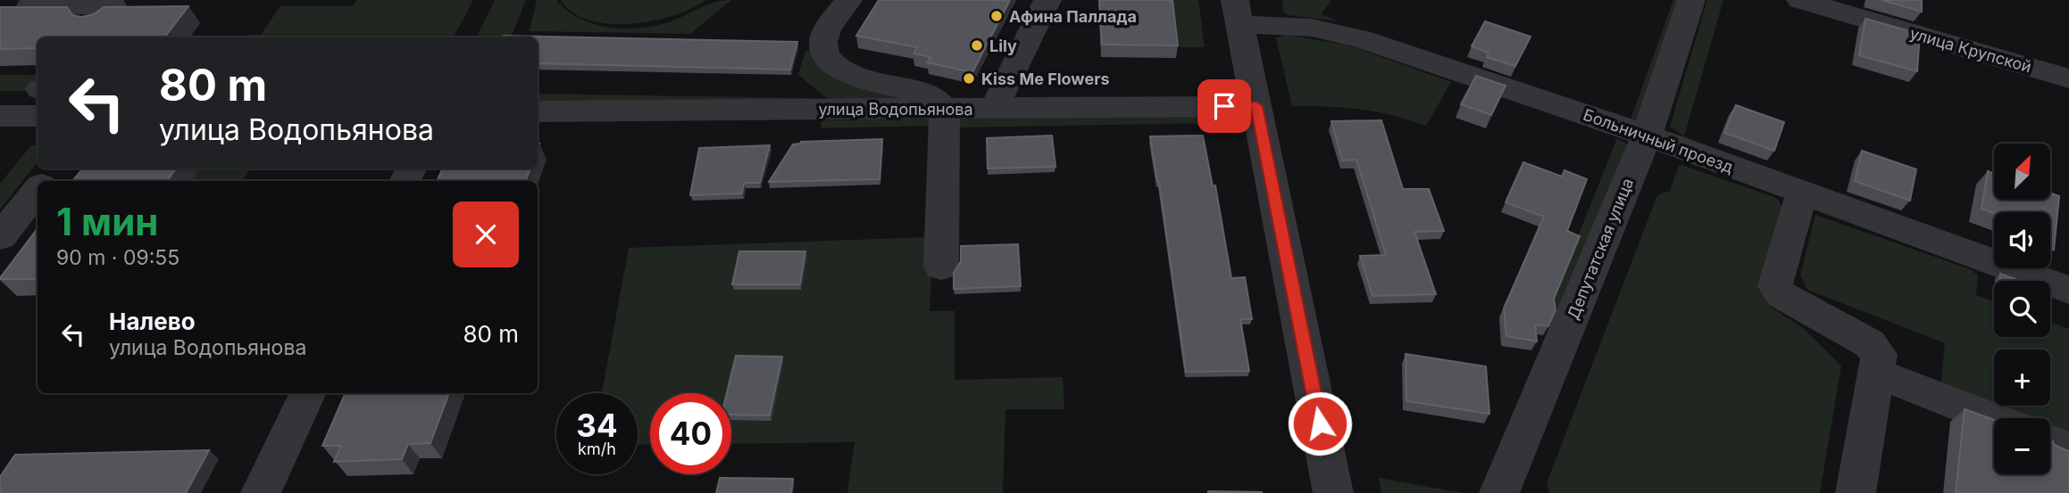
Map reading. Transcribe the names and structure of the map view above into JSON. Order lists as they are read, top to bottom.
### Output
{
  "streets": {
    "street": [
      "улица Крупской",
      "улица Водопьянова",
      "Больничный проезд",
      "Депутатская улица"
    ]
  },
  "crossings": [
    ["Больничный проезд", "Депутатская улица"]
  ],
  "places": ["Афина Паллада", "Lily", "Kiss Me Flowers"],
  "north": "top right",
  "page": {
    "turn": ["80 m", "улица Водопьянова"],
    "map_buttons": ["+", "−"],
    "heading": ["1 мин", "90 m · 09:55"],
    "list": [
      {
        "name": "Налево",
        "note": "улица Водопьянова",
        "value": "80 m"
      }
    ],
    "speed": "34 km/h",
    "limit": "40"
  }
}
